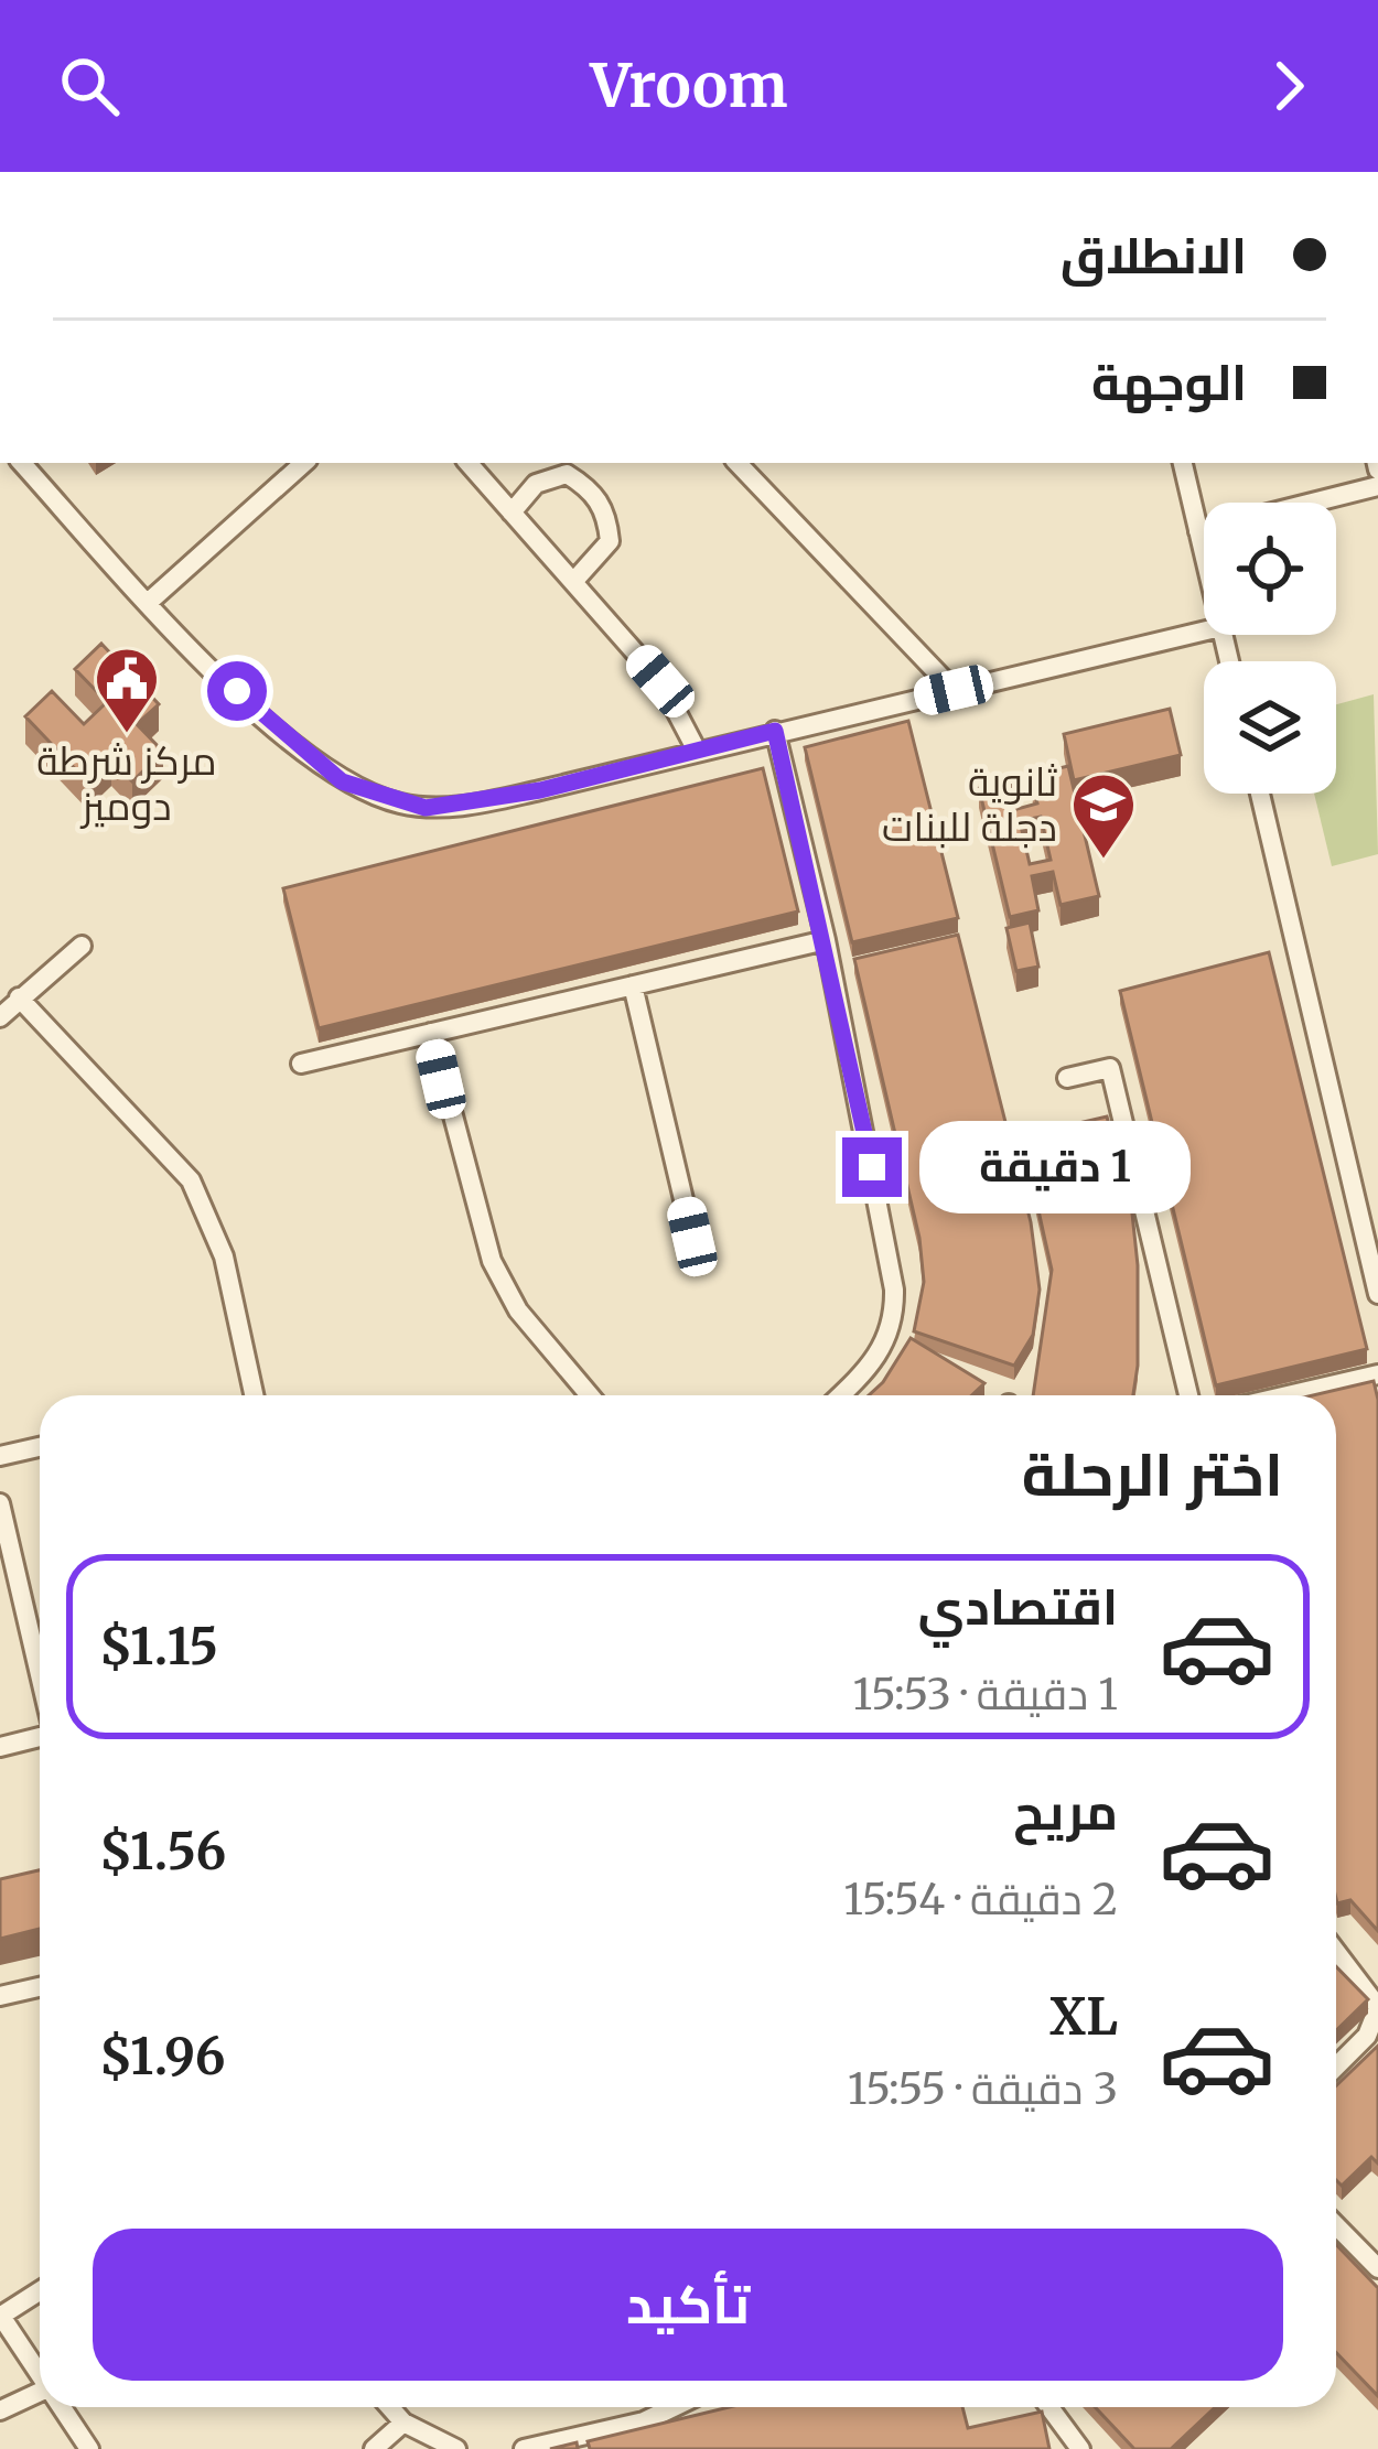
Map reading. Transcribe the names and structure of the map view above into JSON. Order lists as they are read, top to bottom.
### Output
{
  "places": {
    "public building": ["مركز شرطة دوميز"],
    "school or university": ["ثانوية دجلة للبنات"]
  },
  "page": {
    "header": "Vroom",
    "banner": ["الانطلاق", "الوجهة"],
    "bubble": "1 دقيقة",
    "heading": "اختر الرحلة",
    "list": [
      {
        "name": "اقتصادي",
        "note": "1 دقيقة · 15:53",
        "value": "$1.15"
      },
      {
        "name": "مريح",
        "note": "2 دقيقة · 15:54",
        "value": "$1.56"
      },
      {
        "name": "XL",
        "note": "3 دقيقة · 15:55",
        "value": "$1.96"
      }
    ],
    "buttons": "تأكيد"
  }
}
